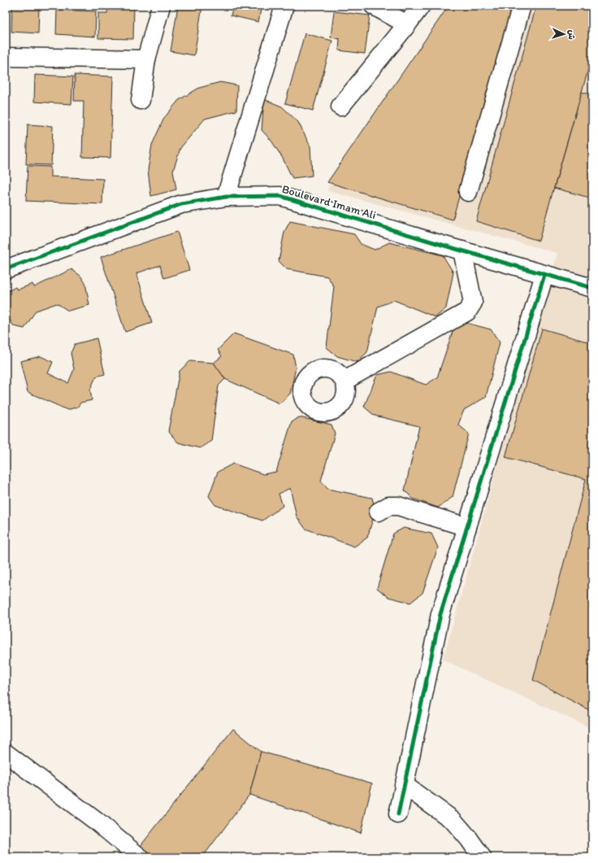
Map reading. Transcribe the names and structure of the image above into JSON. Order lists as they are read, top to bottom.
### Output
{
  "streets": {
    "street": ["Boulevard Imam Ali"]
  },
  "north": "right"
}
